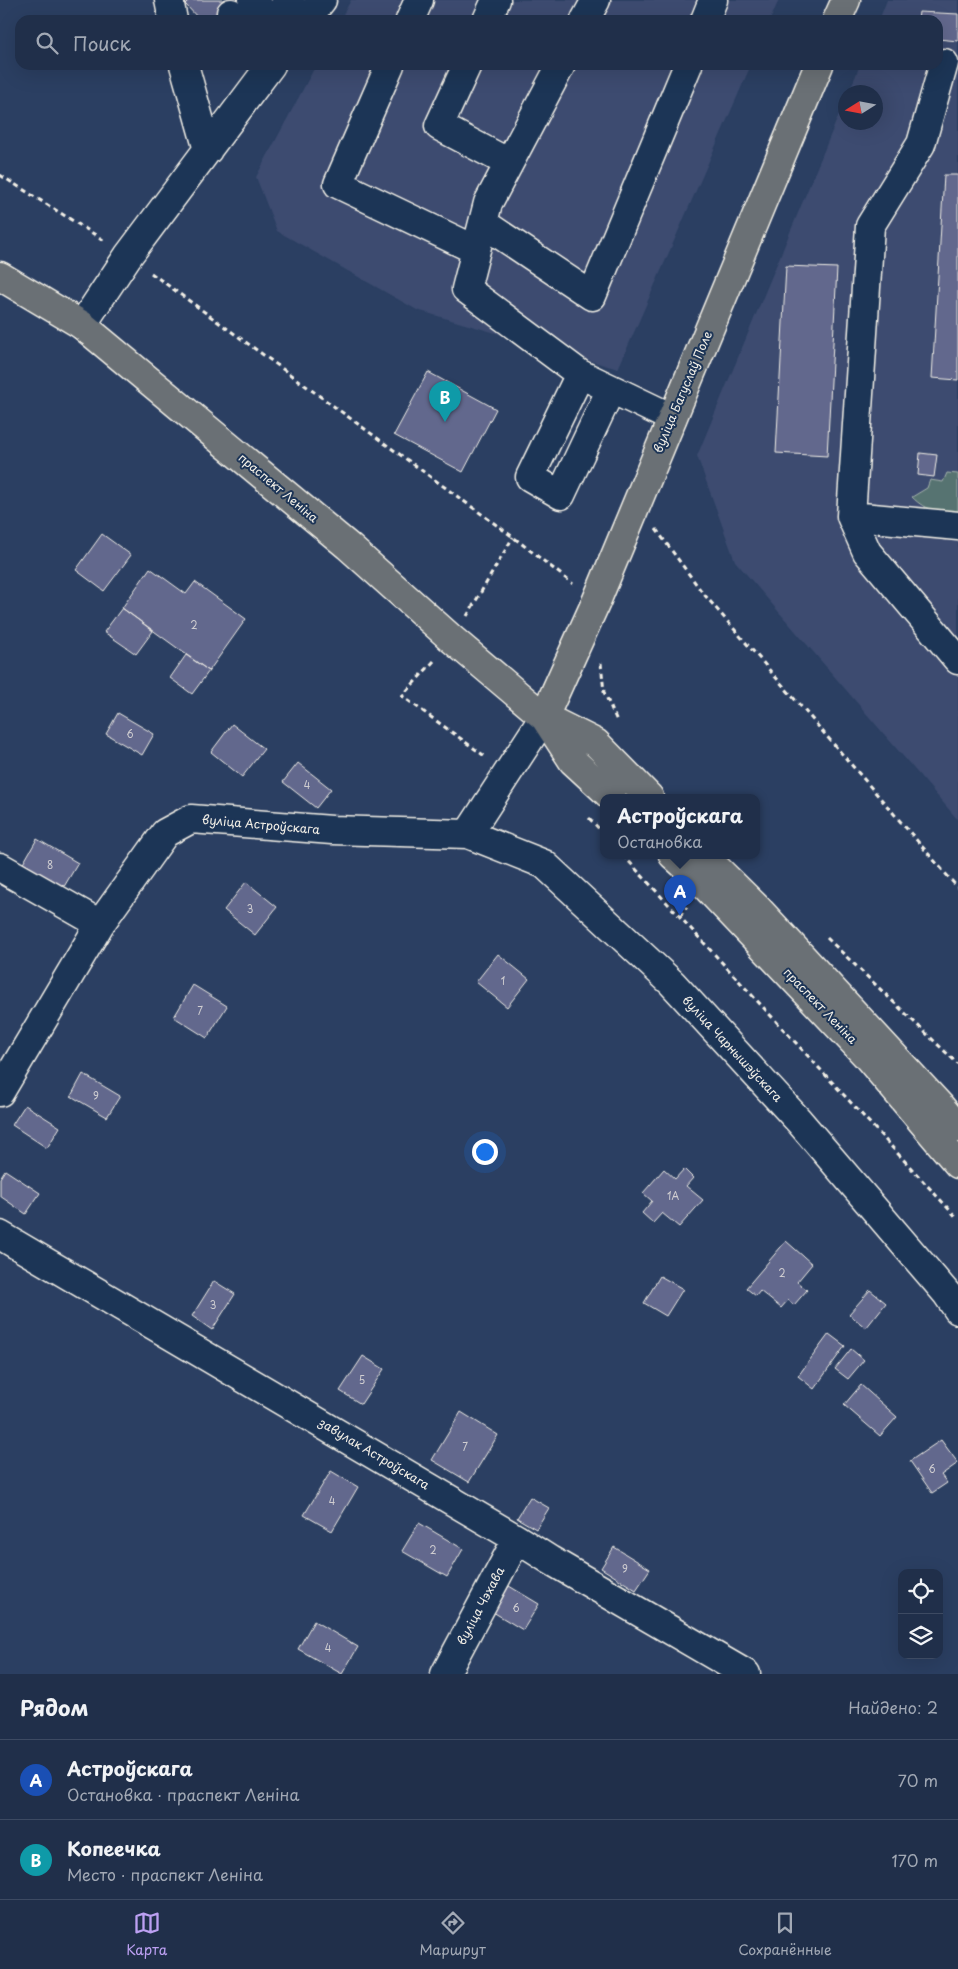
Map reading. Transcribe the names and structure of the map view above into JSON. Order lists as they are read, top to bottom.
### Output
{
  "streets": {
    "main road": ["вуліца Багуслаў Поле", "праспект Леніна"],
    "street": [
      "вуліца Астроўскага",
      "вуліца Чарнышэўскага",
      "завулак Астроўскага",
      "вуліца Чэхава"
    ]
  },
  "crossings": [
    ["вуліца Багуслаў Поле", "праспект Леніна"],
    ["вуліца Астроўскага", "вуліца Чарнышэўскага"],
    ["завулак Астроўскага", "вуліца Чэхава"]
  ],
  "house_numbers": [
    "2",
    "6",
    "4",
    "8",
    "3",
    "1",
    "7",
    "9",
    "1А",
    "2",
    "3",
    "5",
    "7",
    "6",
    "4",
    "2",
    "9",
    "6",
    "4"
  ],
  "north": "left",
  "page": {
    "search": "Поиск",
    "pins": ["B", "A"],
    "popup": ["Астроўскага", "Остановка"],
    "heading": ["Рядом", "Найдено: 2"],
    "list": [
      {
        "mark": "A",
        "name": "Астроўскага",
        "note": "Остановка · праспект Леніна",
        "value": "70 m"
      },
      {
        "mark": "B",
        "name": "Копеечка",
        "note": "Место · праспект Леніна",
        "value": "170 m"
      }
    ],
    "nav": ["Карта", "Маршрут", "Сохранённые"]
  }
}
